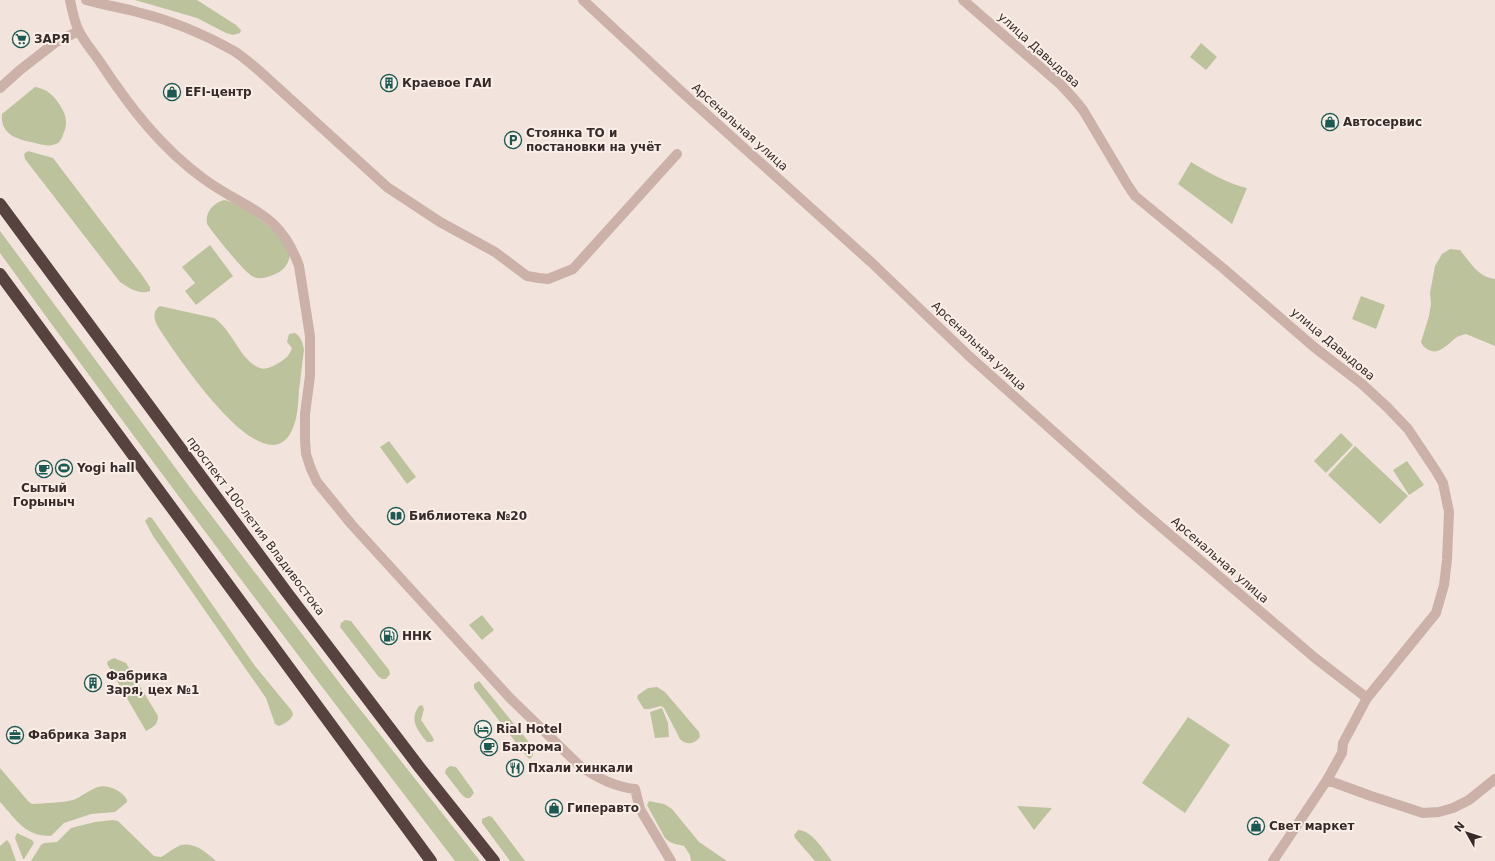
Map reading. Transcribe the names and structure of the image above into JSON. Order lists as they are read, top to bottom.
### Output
{
  "streets": {
    "highway": ["проспект 100-летия Владивостока"],
    "street": ["улица Давыдова", "Арсенальная улица"]
  },
  "crossings": [
    ["улица Давыдова", "Арсенальная улица"]
  ],
  "places": {
    "supermarket": ["ЗАРЯ"],
    "building": ["Краевое ГАИ", "Фабрика Заря, цех №1"],
    "shop": [
      "EFI-центр",
      "Автосервис",
      "Гиперавто",
      "Свет маркет"
    ],
    "parking": ["Стоянка ТО и постановки на учёт"],
    "sports": ["Yogi hall"],
    "cafe": ["Сытый Горыныч", "Бахрома"],
    "library": ["Библиотека №20"],
    "fuel station": ["ННК"],
    "hotel": ["Rial Hotel"],
    "office": ["Фабрика Заря"],
    "restaurant": ["Пхали хинкали"]
  },
  "north": "top left"
}
